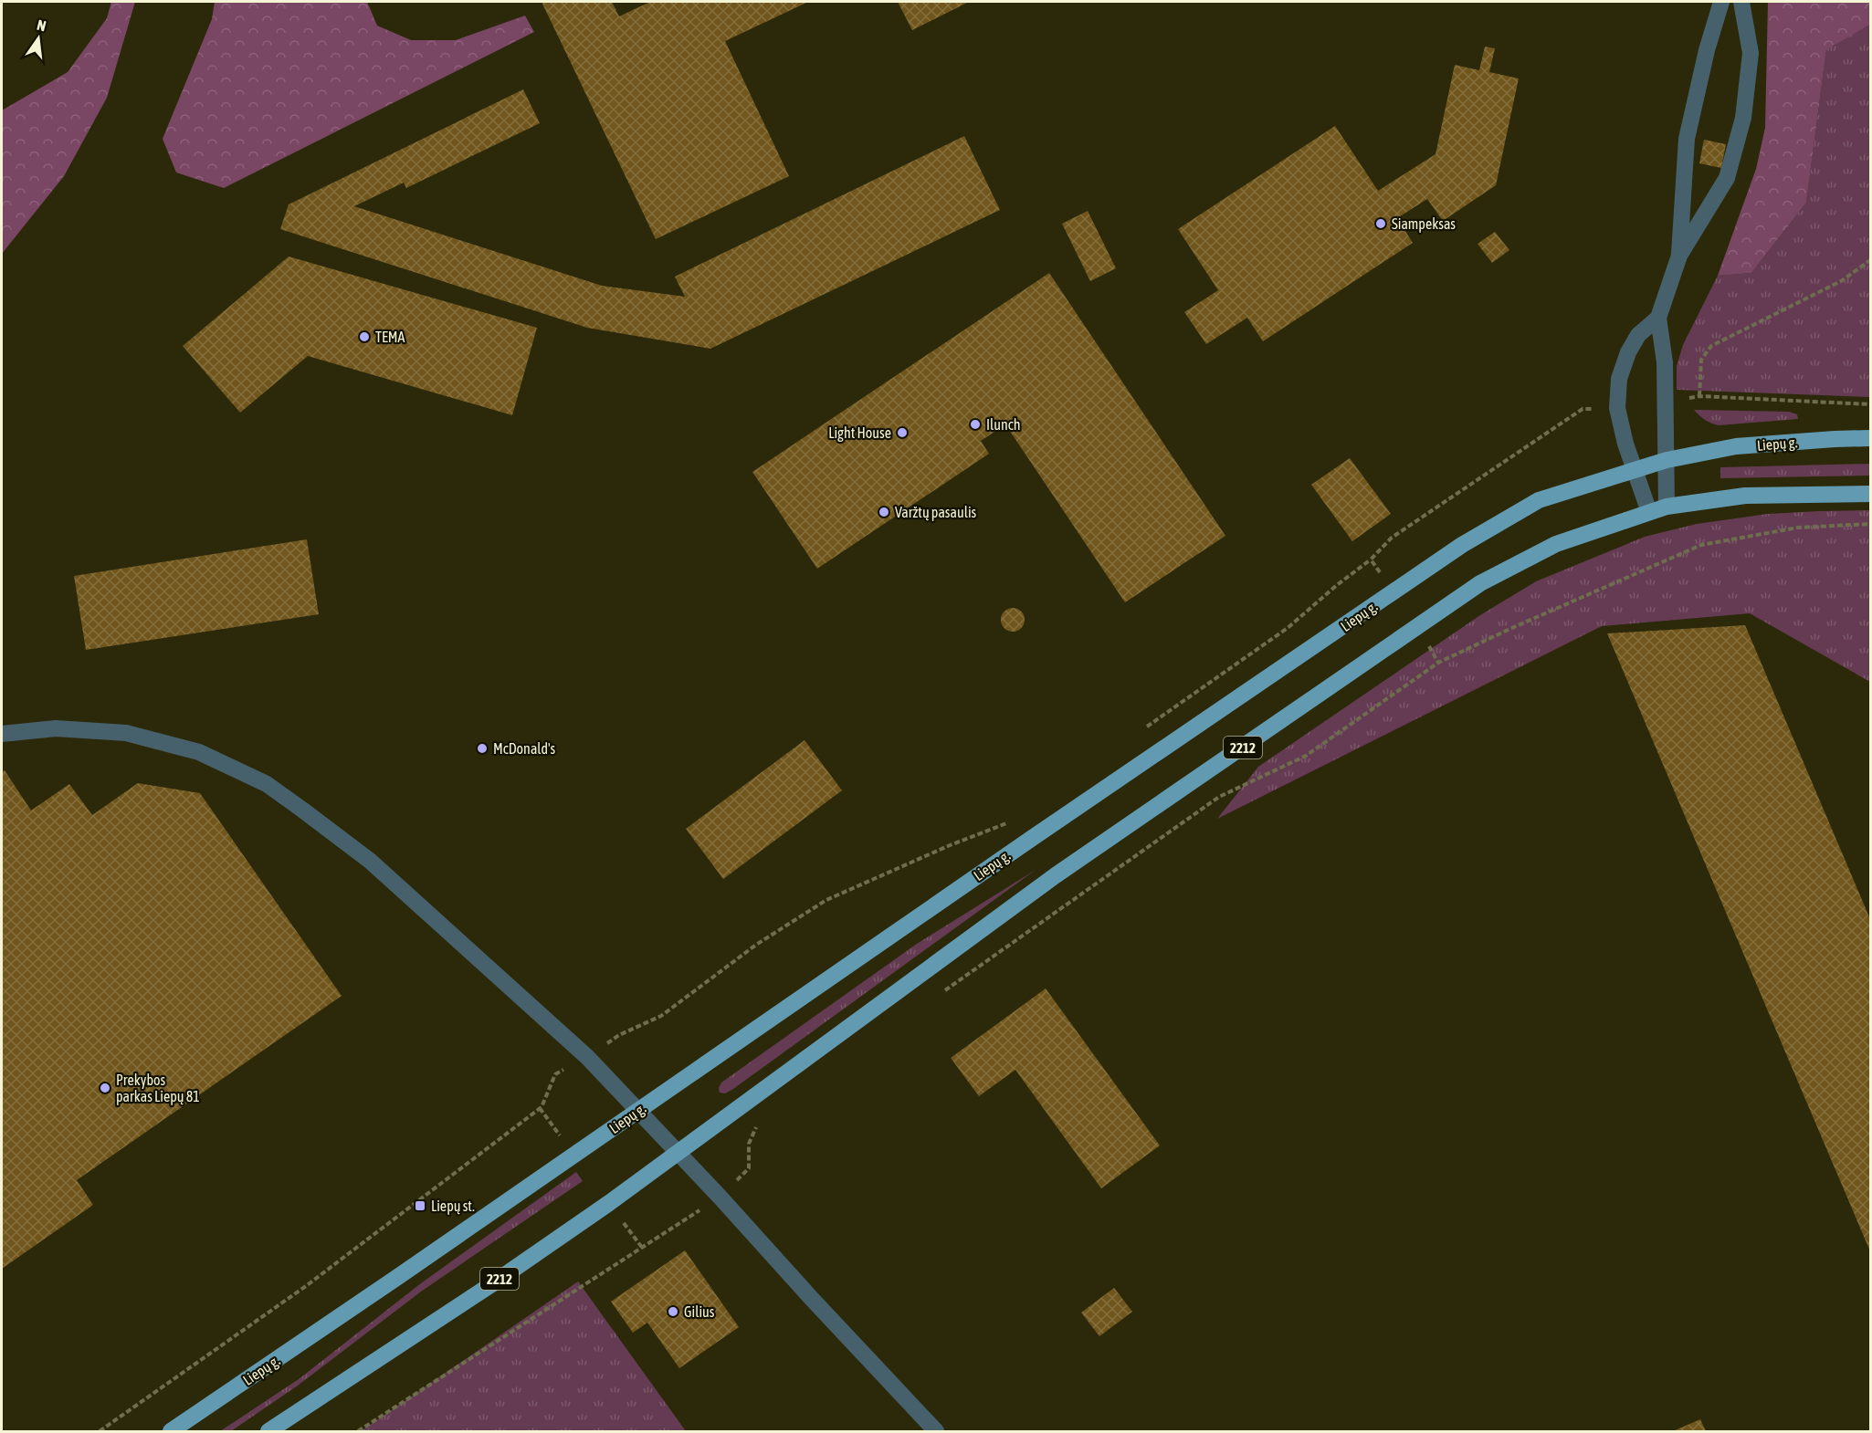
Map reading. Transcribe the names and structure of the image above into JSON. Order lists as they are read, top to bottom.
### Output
{
  "streets": {
    "main road": ["Liepų g.", "2212"]
  },
  "places": {
    "other": [
      "Siampeksas",
      "TEMA",
      "Ilunch",
      "Light House",
      "Varžtų pasaulis",
      "McDonald's",
      "Prekybos parkas Liepų 81",
      "Gilius"
    ],
    "transit": ["Liepų st."]
  },
  "north": "top"
}
